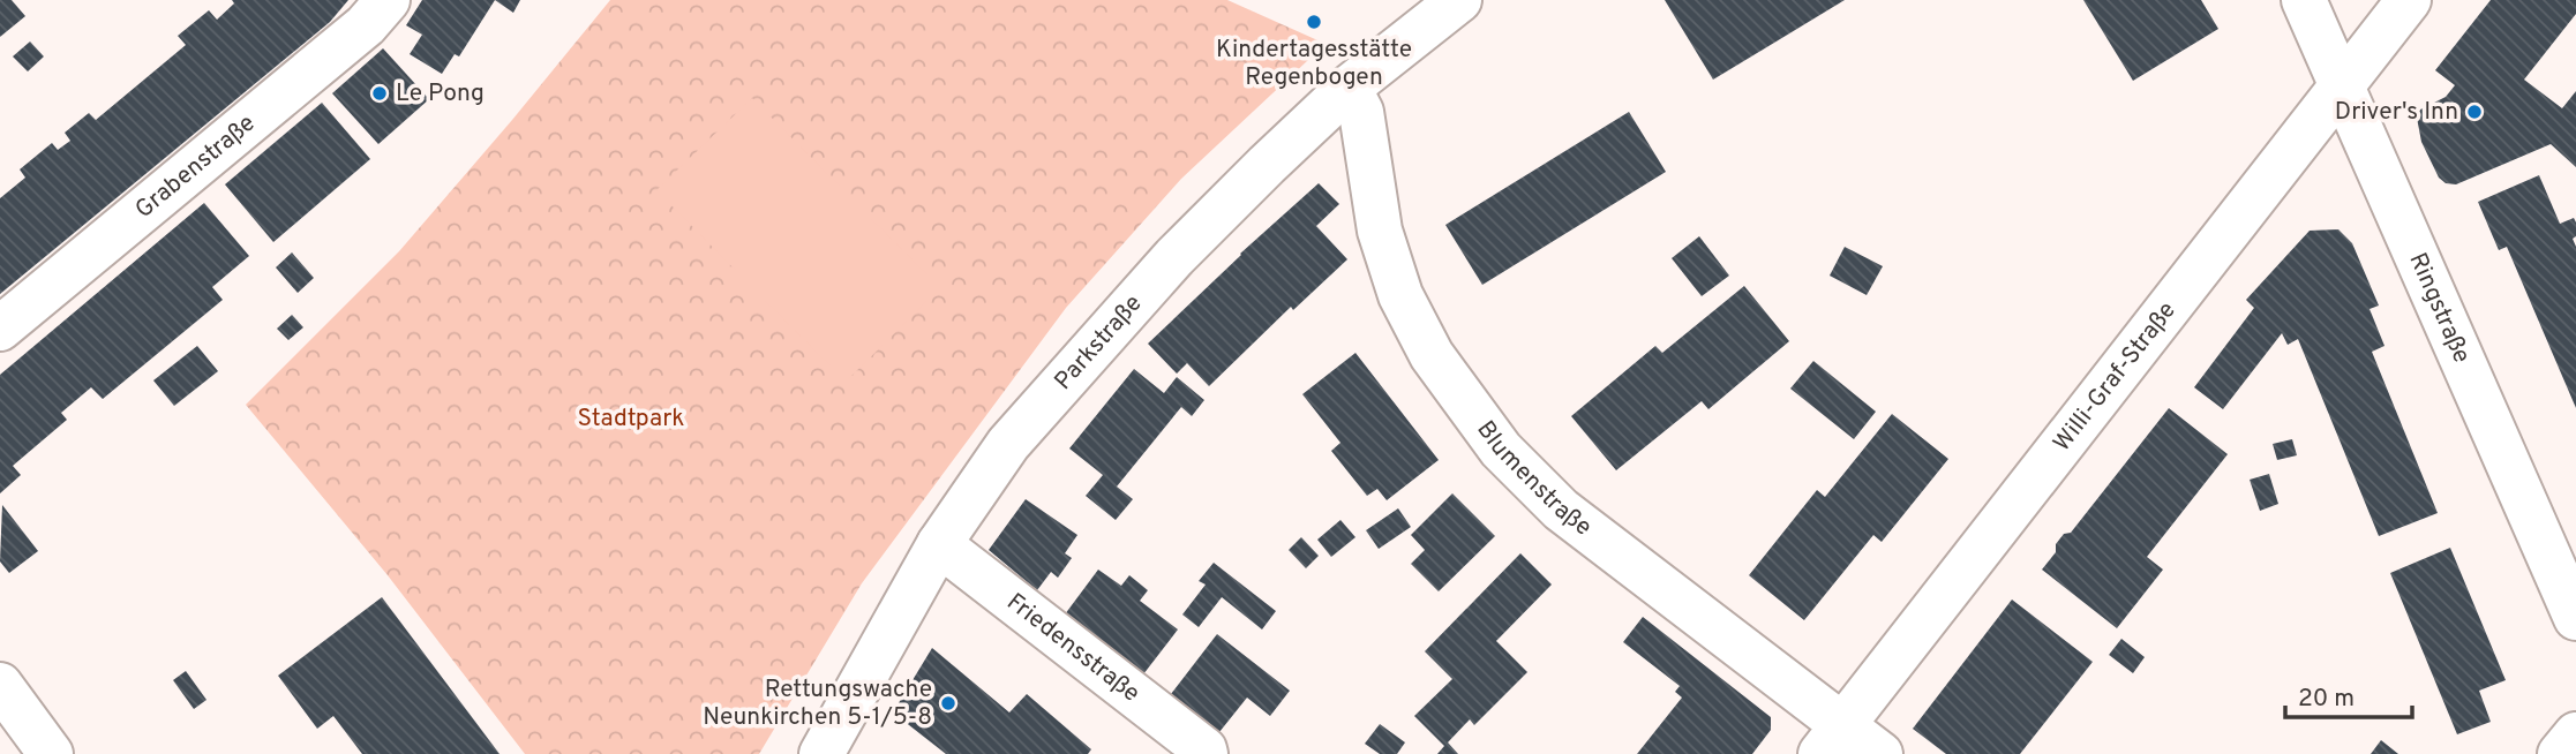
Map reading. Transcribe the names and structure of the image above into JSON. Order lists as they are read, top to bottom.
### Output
{
  "streets": {
    "street": [
      "Grabenstraße",
      "Ringstraße",
      "Parkstraße",
      "Willi-Graf-Straße",
      "Blumenstraße",
      "Friedensstraße"
    ]
  },
  "crossings": [
    ["Ringstraße", "Willi-Graf-Straße"],
    ["Parkstraße", "Blumenstraße"],
    ["Parkstraße", "Friedensstraße"],
    ["Willi-Graf-Straße", "Blumenstraße"]
  ],
  "parks": ["Stadtpark"],
  "places": [
    "Kindertagesstätte Regenbogen",
    "Le Pong",
    "Driver's Inn",
    "Rettungswache Neunkirchen 5-1/5-8"
  ],
  "scale_bar": "20 m"
}
